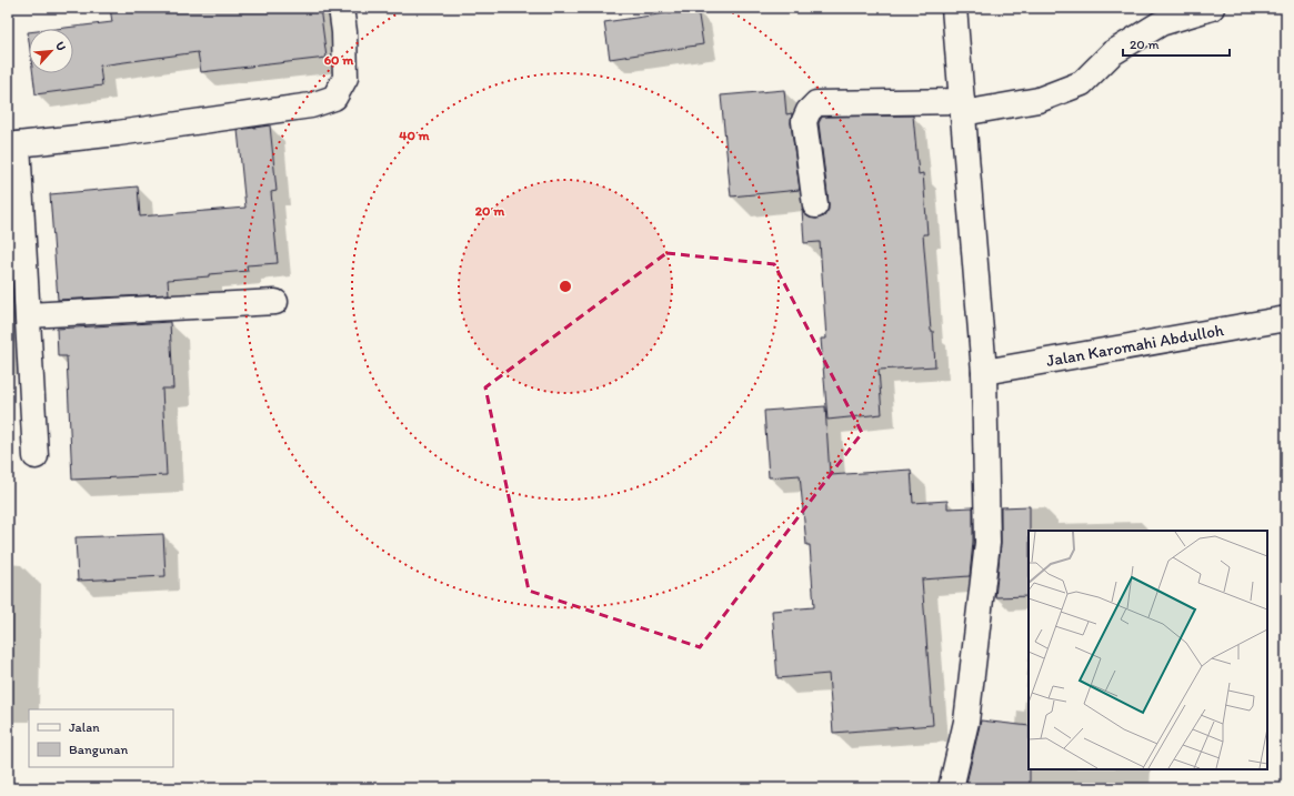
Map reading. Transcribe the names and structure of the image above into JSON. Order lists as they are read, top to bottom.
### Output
{
  "streets": {
    "street": ["Jalan Karomahi Abdulloh"]
  },
  "legend": ["Jalan", "Bangunan"],
  "scale_bar": "20 m",
  "north": "top right",
  "rings": ["60 m", "40 m", "20 m"]
}
